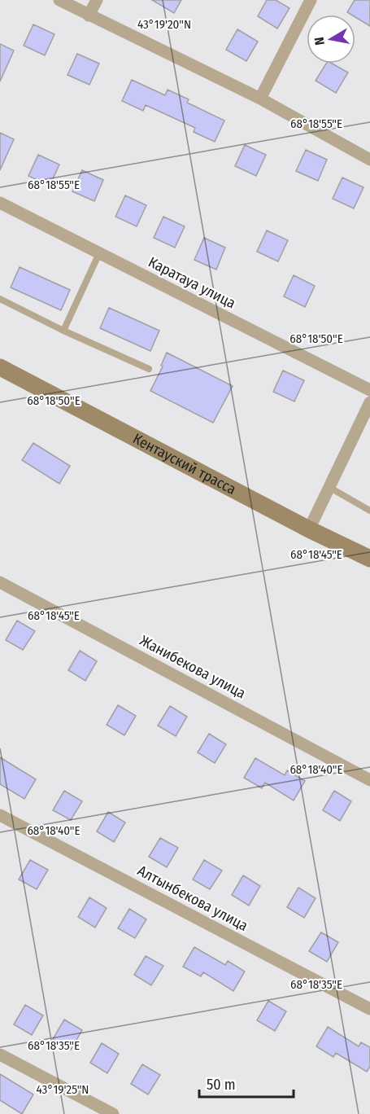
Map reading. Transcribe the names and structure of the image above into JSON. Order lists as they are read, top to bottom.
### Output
{
  "streets": {
    "main road": ["Кентауский трасса"],
    "street": ["Каратауа улица", "Жанибекова улица", "Алтынбекова улица"]
  },
  "scale_bar": "50 m",
  "north": "left",
  "coordinates": [
    "43°19'20\"N",
    "68°18'55\"E",
    "68°18'50\"E",
    "68°18'45\"E",
    "68°18'40\"E",
    "68°18'35\"E",
    "43°19'25\"N"
  ]
}
